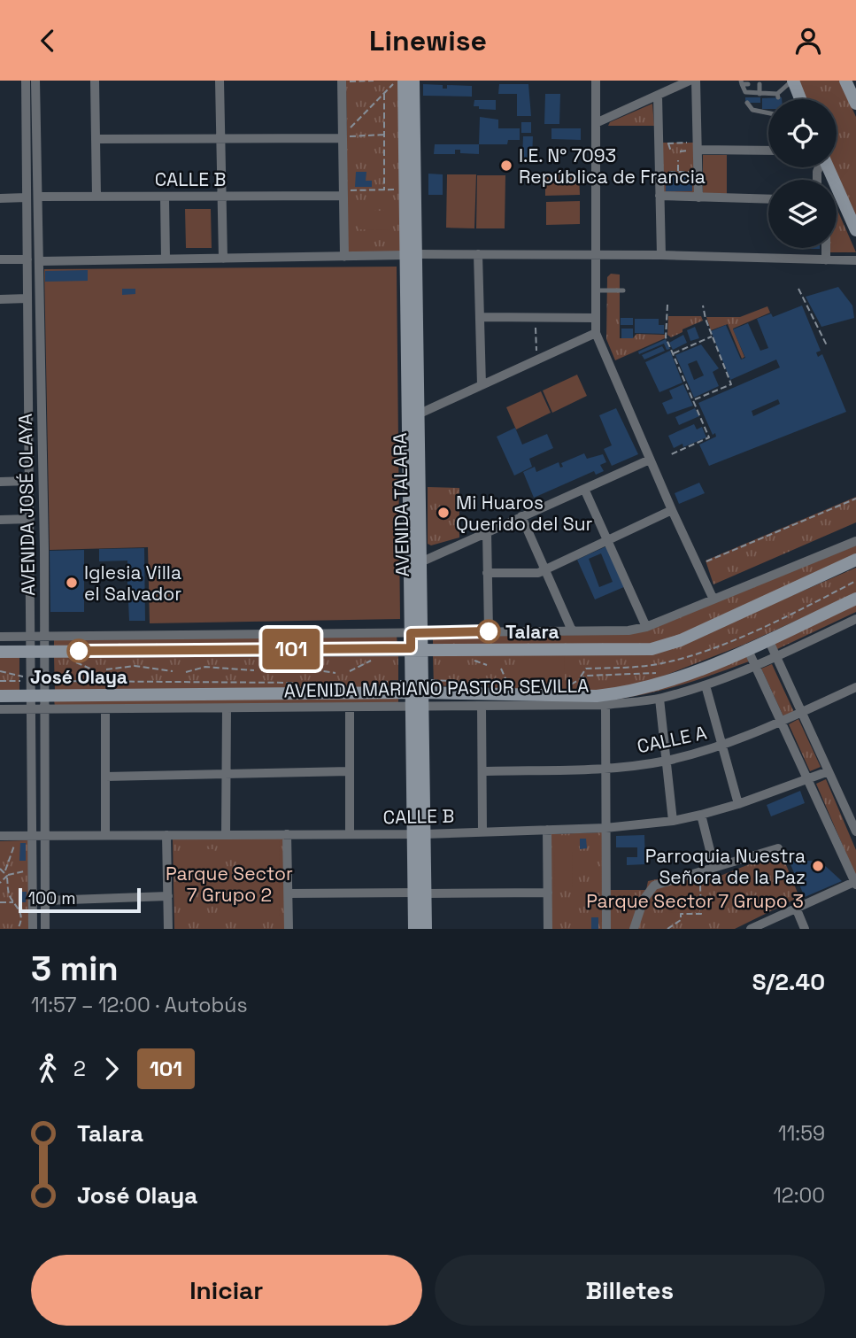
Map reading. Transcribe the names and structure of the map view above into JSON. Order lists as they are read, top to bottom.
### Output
{
  "streets": {
    "main road": ["AVENIDA TALARA", "AVENIDA MARIANO PASTOR SEVILLA"],
    "street": ["CALLE B", "AVENIDA JOSÉ OLAYA", "CALLE A"]
  },
  "crossings": [
    ["CALLE B", "AVENIDA JOSÉ OLAYA"],
    ["CALLE B", "AVENIDA TALARA"],
    ["AVENIDA JOSÉ OLAYA", "AVENIDA MARIANO PASTOR SEVILLA"],
    ["AVENIDA TALARA", "AVENIDA MARIANO PASTOR SEVILLA"]
  ],
  "parks": ["Parque Sector 7 Grupo 2", "Parque Sector 7 Grupo 3"],
  "places": [
    "I.E. N° 7093 República de Francia",
    "Mi Huaros Querido del Sur",
    "Iglesia Villa el Salvador",
    "Talara",
    "José Olaya",
    "Parroquia Nuestra Señora de la Paz"
  ],
  "lines": ["bus line 101"],
  "scale_bar": "100 m",
  "page": {
    "header": "Linewise",
    "on_map": "101",
    "scale": "100 m",
    "heading": ["3 min", "11:57 – 12:00 · Autobús", "S/2.40"],
    "legs": ["2", "101"],
    "list": [
      {
        "name": "Talara",
        "value": "11:59"
      },
      {
        "name": "José Olaya",
        "value": "12:00"
      }
    ],
    "buttons": ["Iniciar", "Billetes"]
  }
}
